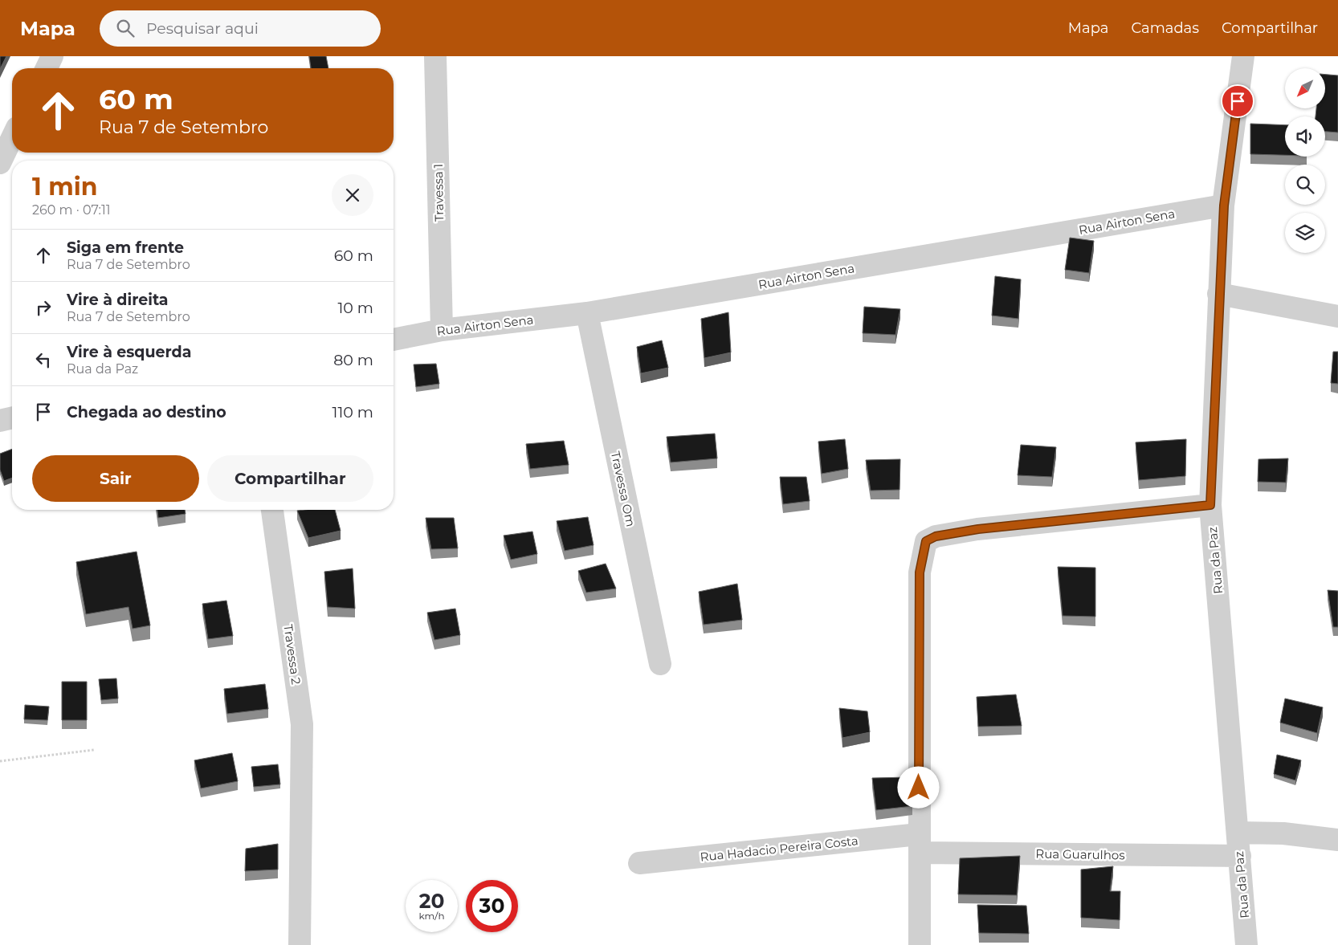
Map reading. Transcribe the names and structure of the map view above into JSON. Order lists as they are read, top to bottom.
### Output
{
  "streets": {
    "street": [
      "Travessa 1",
      "Rua Airton Sena",
      "Travessa Om",
      "Rua da Paz",
      "Travessa 2",
      "Rua Hadacio Pereira Costa",
      "Rua Guarulhos"
    ]
  },
  "crossings": [
    ["Travessa 1", "Rua Airton Sena"],
    ["Rua Airton Sena", "Travessa Om"],
    ["Rua Airton Sena", "Rua da Paz"],
    ["Rua da Paz", "Rua Guarulhos"],
    ["Rua Hadacio Pereira Costa", "Rua Guarulhos"]
  ],
  "north": "bottom left",
  "page": {
    "header": "Mapa",
    "search": "Pesquisar aqui",
    "nav": ["Mapa", "Camadas", "Compartilhar"],
    "turn": ["60 m", "Rua 7 de Setembro"],
    "heading": ["1 min", "260 m · 07:11"],
    "list": [
      {
        "name": "Siga em frente",
        "note": "Rua 7 de Setembro",
        "value": "60 m"
      },
      {
        "name": "Vire à direita",
        "note": "Rua 7 de Setembro",
        "value": "10 m"
      },
      {
        "name": "Vire à esquerda",
        "note": "Rua da Paz",
        "value": "80 m"
      },
      {
        "name": "Chegada ao destino",
        "value": "110 m"
      }
    ],
    "buttons": ["Sair", "Compartilhar"],
    "speed": "20 km/h",
    "limit": "30"
  }
}
